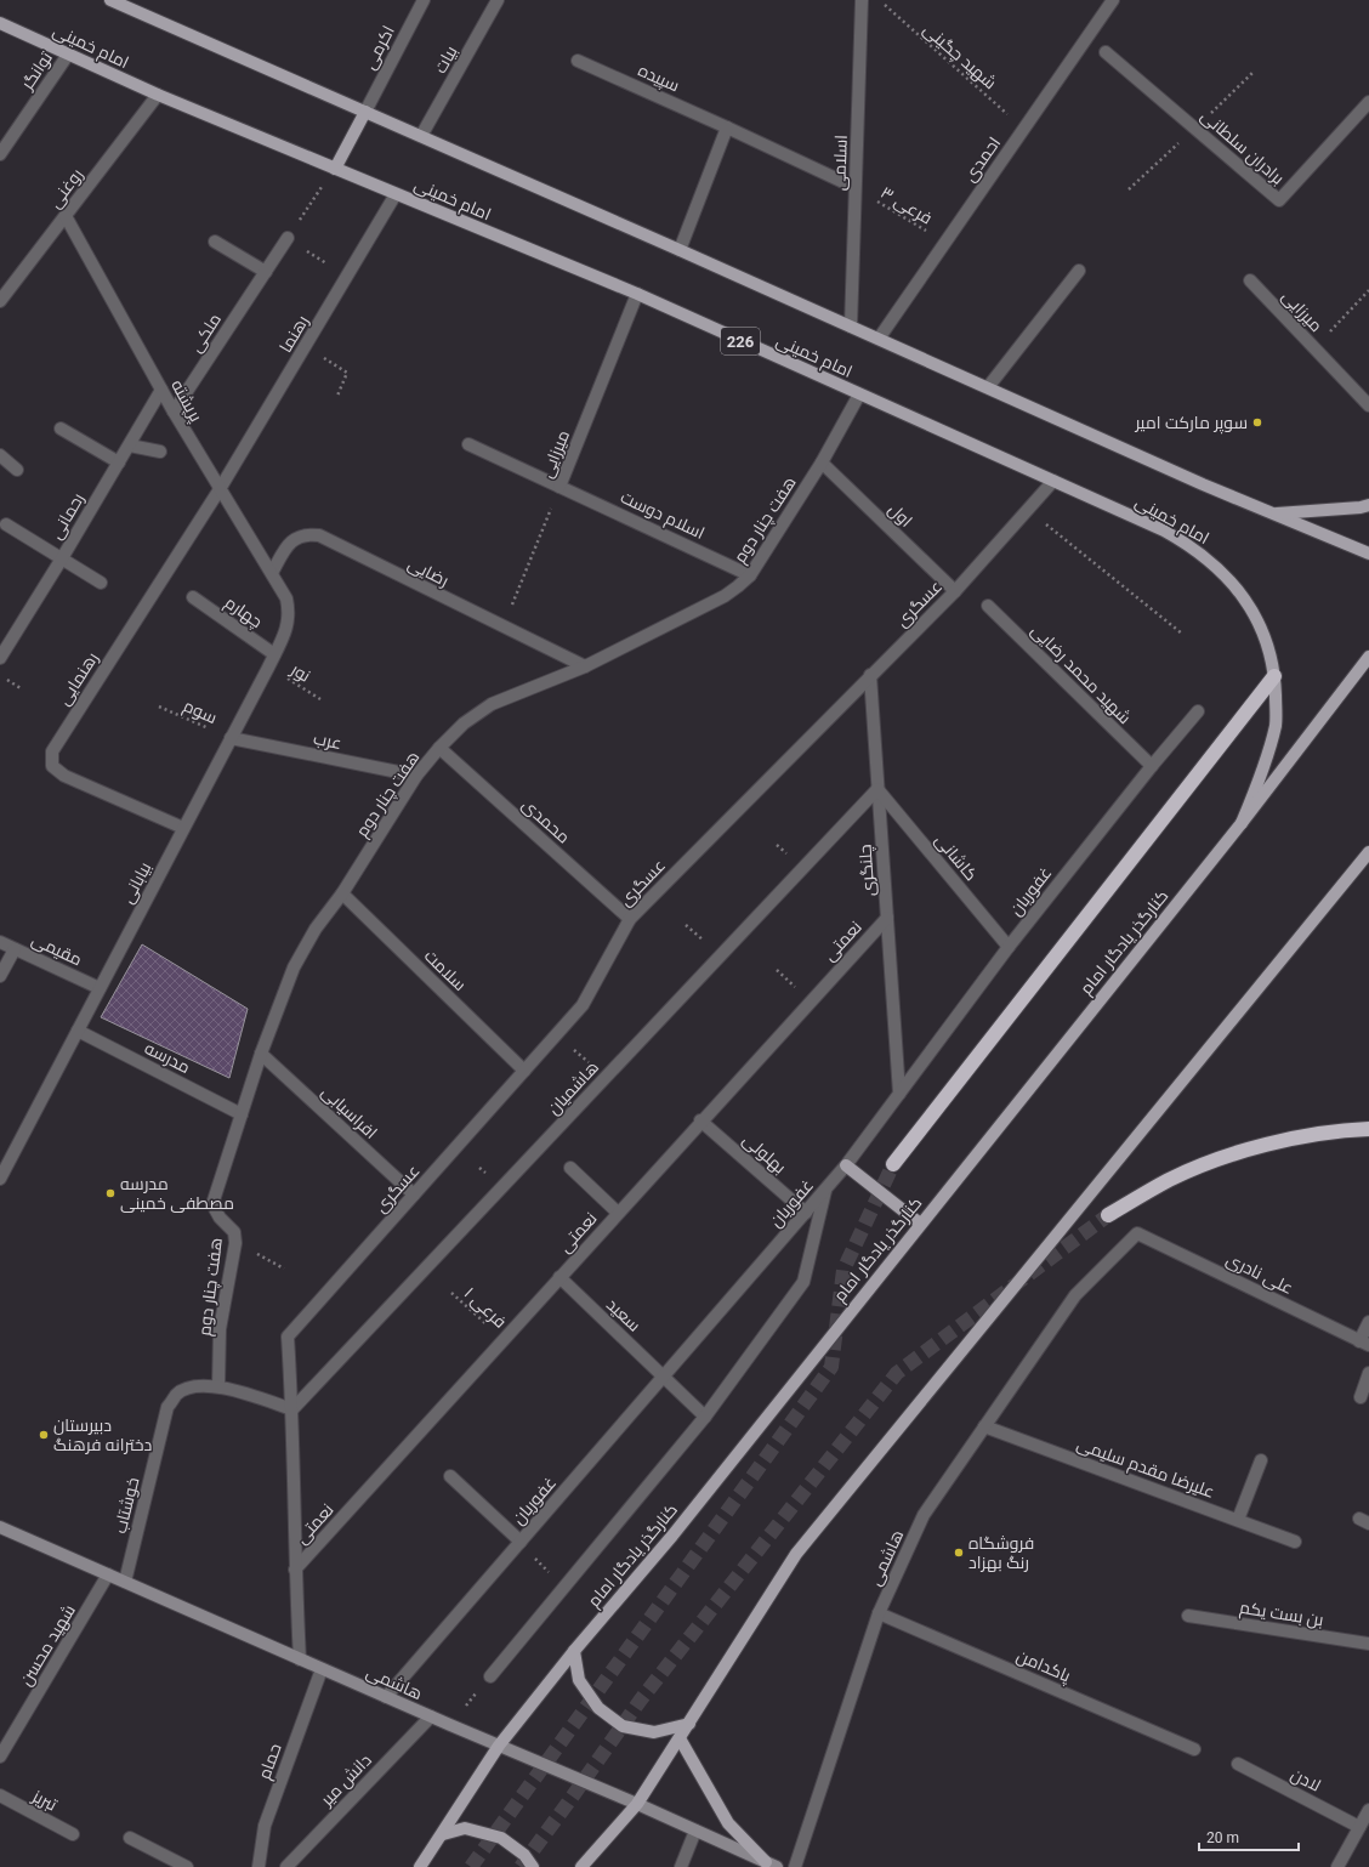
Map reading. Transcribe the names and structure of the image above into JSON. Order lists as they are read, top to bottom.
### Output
{
  "streets": {
    "main road": [
      "امام خمینی",
      "226",
      "کنارگذر یادگار امام",
      "هاشمی"
    ],
    "street": [
      "اکرمی",
      "بیات",
      "توانگر",
      "سپیده",
      "برادران سلطانی",
      "احمدی",
      "اسلامی",
      "روغنی",
      "میرزایی",
      "ملکی",
      "رهنما",
      "پرپشته",
      "اسلام دوست",
      "اول",
      "رحمانی",
      "هفت چنار دوم",
      "رضایی",
      "عسگری",
      "چهارم",
      "شهید محمد رضایی",
      "رهنمایی",
      "عرب",
      "محمدی",
      "کاشانی",
      "چلنگری",
      "بیابانی",
      "غفوریان",
      "نعمتی",
      "مقیمی",
      "سلامت",
      "مدرسه",
      "هاشمیان",
      "افراسیابی",
      "بهلولی",
      "علی نادری",
      "سعید",
      "علیرضا مقدم سلیمی",
      "خوشتاب",
      "بن بست یکم",
      "شهید محسن",
      "پاکدامن",
      "حمام",
      "دانش میر",
      "لادن",
      "تبریز"
    ],
    "path": [
      "شهید چگینی",
      "فرعی ۳",
      "نور",
      "سوم",
      "فرعی ۱"
    ]
  },
  "crossings": [
    ["امام خمینی", "توانگر"],
    ["امام خمینی", "روغنی"],
    ["امام خمینی", "میرزایی"],
    ["امام خمینی", "رهنما"],
    ["امام خمینی", "هفت چنار دوم"],
    ["امام خمینی", "عسگری"],
    ["امام خمینی", "کنارگذر یادگار امام"],
    ["شهید چگینی", "احمدی"],
    ["احمدی", "فرعی ۳"],
    ["اسلامی", "فرعی ۳"],
    ["روغنی", "پرپشته"],
    ["میرزایی", "اسلام دوست"],
    ["میرزایی", "رضایی"],
    ["ملکی", "پرپشته"],
    ["رهنما", "پرپشته"],
    ["رهنما", "رهنمایی"],
    ["پرپشته", "رحمانی"],
    ["پرپشته", "رضایی"],
    ["پرپشته", "رهنمایی"],
    ["پرپشته", "بیابانی"],
    ["اسلام دوست", "هفت چنار دوم"],
    ["اول", "هفت چنار دوم"],
    ["اول", "عسگری"],
    ["هفت چنار دوم", "رضایی"],
    ["هفت چنار دوم", "عرب"],
    ["هفت چنار دوم", "محمدی"],
    ["هفت چنار دوم", "سلامت"],
    ["هفت چنار دوم", "مدرسه"],
    ["هفت چنار دوم", "افراسیابی"],
    ["هفت چنار دوم", "خوشتاب"],
    ["عسگری", "محمدی"],
    ["عسگری", "چلنگری"],
    ["عسگری", "نعمتی"],
    ["عسگری", "سلامت"],
    ["عسگری", "افراسیابی"],
    ["چهارم", "بیابانی"],
    ["نور", "بیابانی"],
    ["شهید محمد رضایی", "غفوریان"],
    ["رهنمایی", "بیابانی"],
    ["سوم", "عرب"],
    ["سوم", "بیابانی"],
    ["عرب", "بیابانی"],
    ["کاشانی", "چلنگری"],
    ["کاشانی", "غفوریان"],
    ["کاشانی", "هاشمیان"],
    ["چلنگری", "غفوریان"],
    ["چلنگری", "نعمتی"],
    ["چلنگری", "هاشمیان"],
    ["بیابانی", "مقیمی"],
    ["بیابانی", "مدرسه"],
    ["غفوریان", "بهلولی"],
    ["غفوریان", "سعید"],
    ["غفوریان", "هاشمی"],
    ["نعمتی", "هاشمیان"],
    ["نعمتی", "بهلولی"],
    ["نعمتی", "فرعی ۱"],
    ["نعمتی", "سعید"],
    ["نعمتی", "هاشمی"],
    ["کنارگذر یادگار امام", "هاشمی"],
    ["علی نادری", "هاشمی"],
    ["علیرضا مقدم سلیمی", "هاشمی"],
    ["خوشتاب", "هاشمی"],
    ["هاشمی", "شهید محسن"],
    ["هاشمی", "پاکدامن"],
    ["هاشمی", "حمام"],
    ["هاشمی", "دانش میر"]
  ],
  "places": [
    "سوپر مارکت امیر",
    "مدرسه مصطفی خمینی",
    "دبیرستان دخترانه فرهنگ",
    "فروشگاه رنگ بهزاد"
  ],
  "scale_bar": "20 m"
}
